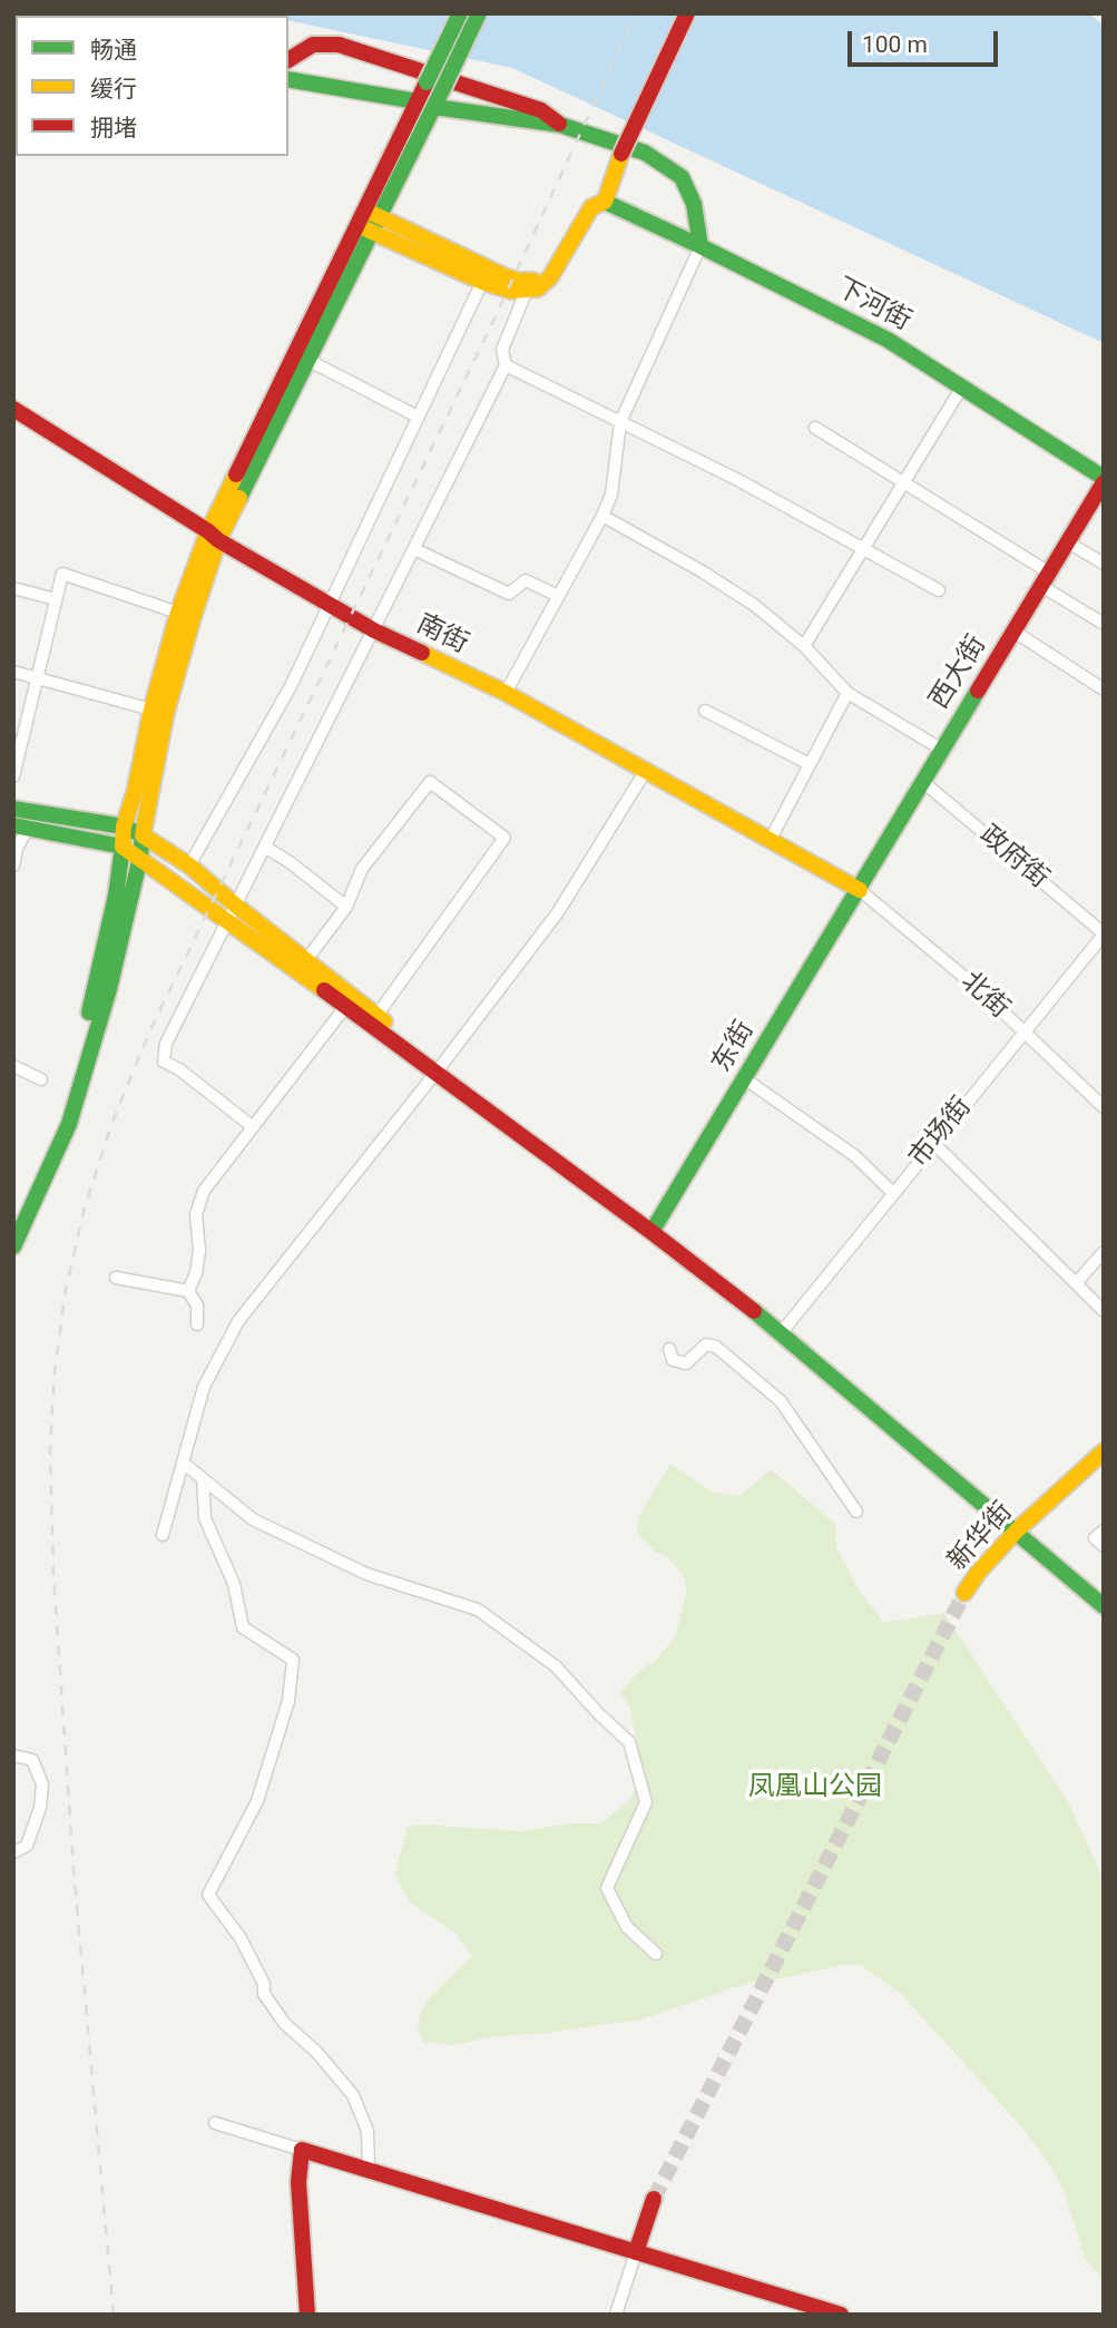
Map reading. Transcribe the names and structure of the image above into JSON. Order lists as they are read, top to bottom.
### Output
{
  "streets": {
    "main road": [
      "下河街",
      "南街",
      "西大街",
      "东街",
      "新华街"
    ],
    "street": ["政府街", "北街", "市场街"]
  },
  "crossings": [
    ["下河街", "西大街"],
    ["南街", "西大街"],
    ["南街", "北街"],
    ["南街", "东街"],
    ["西大街", "政府街"],
    ["西大街", "北街"],
    ["西大街", "东街"],
    ["政府街", "市场街"],
    ["北街", "东街"],
    ["北街", "市场街"]
  ],
  "parks": ["凤凰山公园"],
  "legend": ["畅通", "缓行", "拥堵"],
  "scale_bar": "100 m"
}
